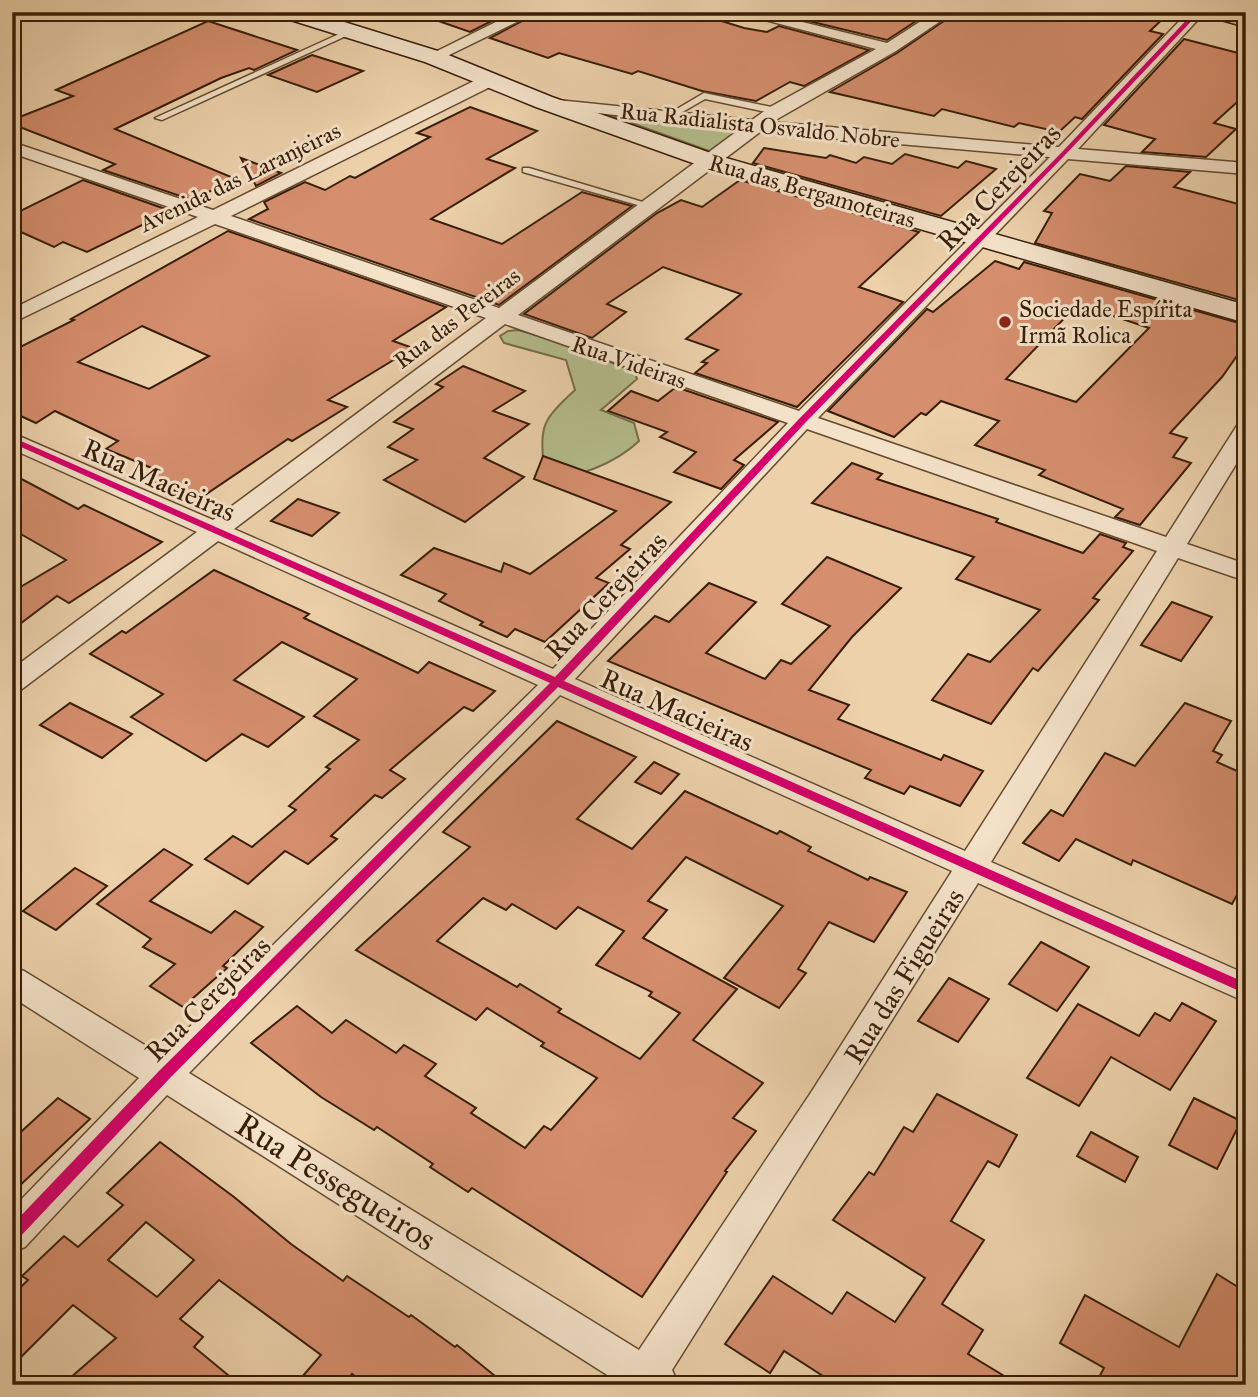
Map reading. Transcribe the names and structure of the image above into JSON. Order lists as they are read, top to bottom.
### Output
{
  "streets": {
    "street": [
      "Rua Radialista Osvaldo Nobre",
      "Avenida das Laranjeiras",
      "Rua Cerejeiras",
      "Rua das Bergamoteiras",
      "Rua das Pereiras",
      "Rua Videiras",
      "Rua Macieiras",
      "Rua das Figueiras",
      "Rua Pessegueiros"
    ]
  },
  "crossings": [
    ["Rua Radialista Osvaldo Nobre", "Avenida das Laranjeiras"],
    ["Rua Radialista Osvaldo Nobre", "Rua Cerejeiras"],
    ["Rua Radialista Osvaldo Nobre", "Rua das Bergamoteiras"],
    ["Rua Radialista Osvaldo Nobre", "Rua das Pereiras"],
    ["Avenida das Laranjeiras", "Rua Videiras"],
    ["Rua Cerejeiras", "Rua das Bergamoteiras"],
    ["Rua Cerejeiras", "Rua Videiras"],
    ["Rua Cerejeiras", "Rua Macieiras"],
    ["Rua Cerejeiras", "Rua Pessegueiros"],
    ["Rua das Bergamoteiras", "Rua das Pereiras"],
    ["Rua das Pereiras", "Rua Videiras"],
    ["Rua das Pereiras", "Rua Macieiras"],
    ["Rua Videiras", "Rua das Figueiras"],
    ["Rua Macieiras", "Rua das Figueiras"],
    ["Rua das Figueiras", "Rua Pessegueiros"]
  ],
  "places": ["Sociedade Espírita Irmã Rolica"]
}
